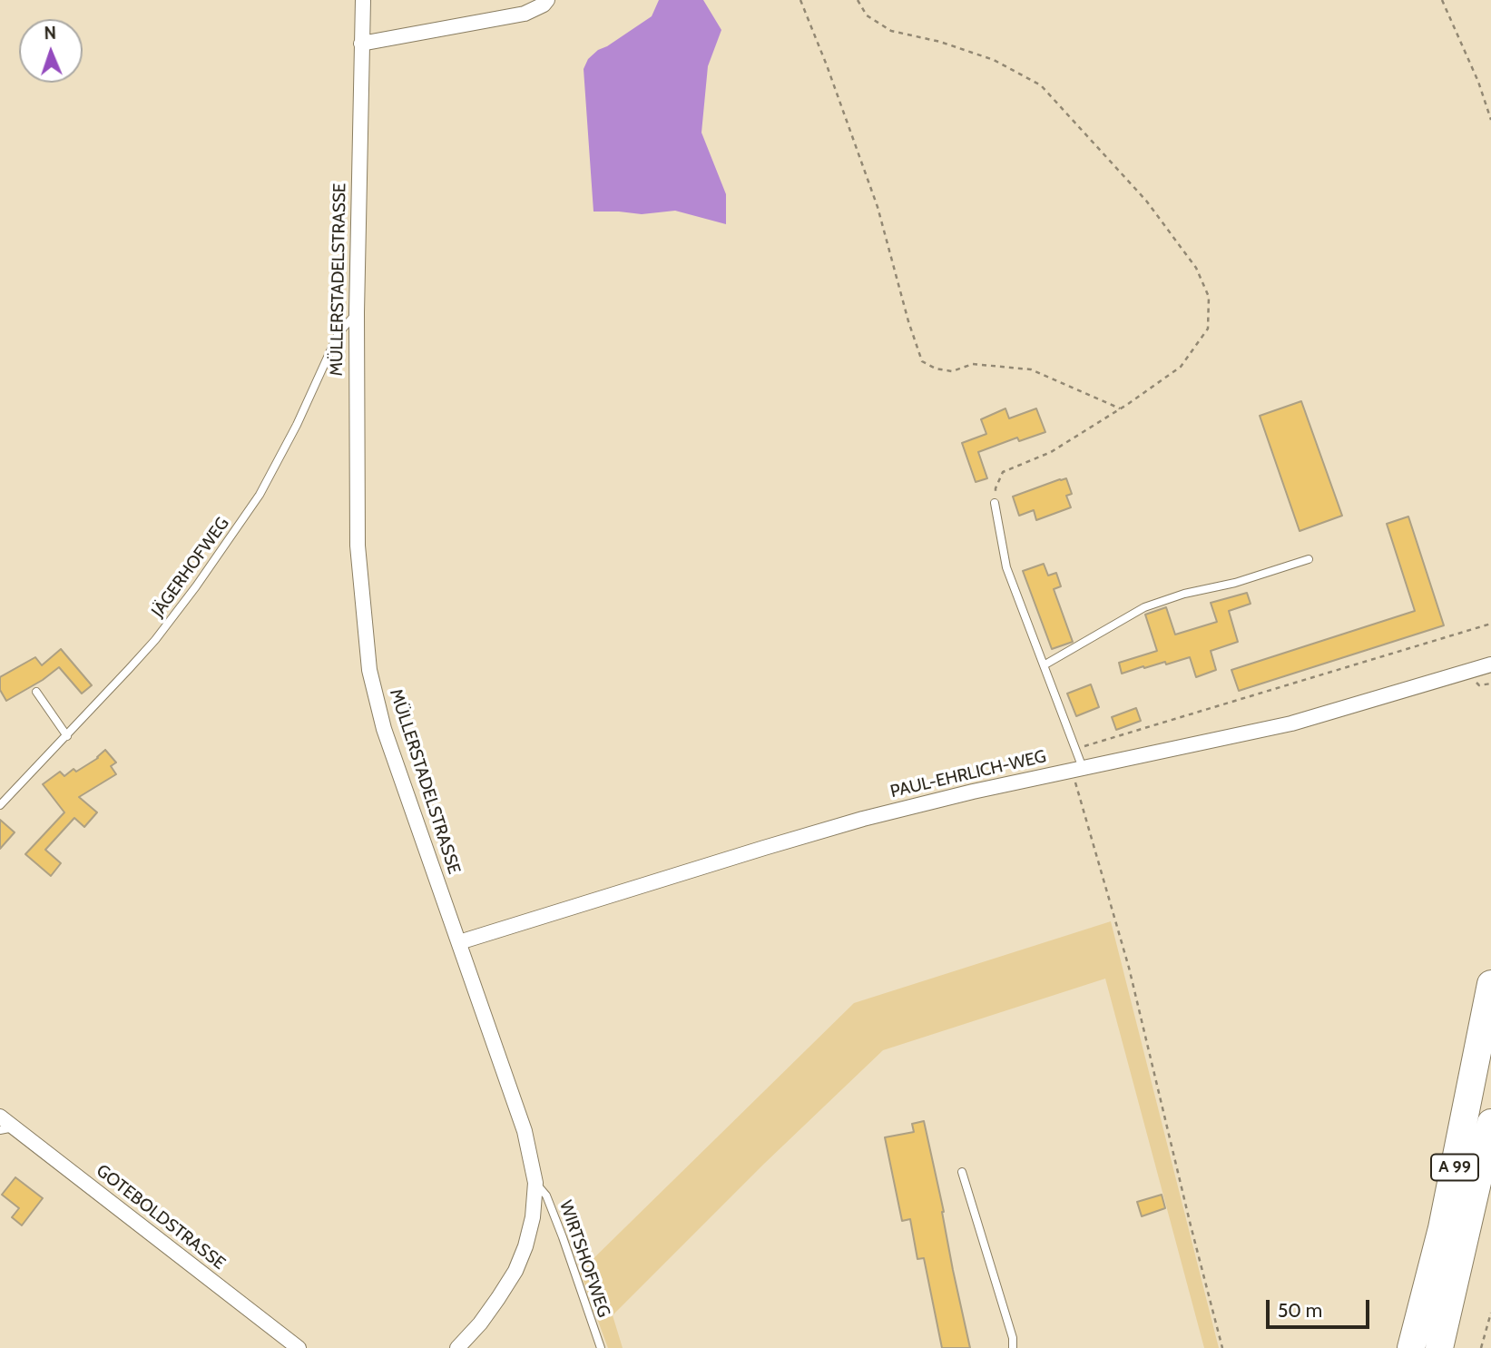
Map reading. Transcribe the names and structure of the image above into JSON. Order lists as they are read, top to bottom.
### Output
{
  "streets": {
    "highway": ["A 99"],
    "street": ["MÜLLERSTADELSTRASSE", "PAUL-EHRLICH-WEG", "GOTEBOLDSTRASSE"],
    "lane": ["JÄGERHOFWEG", "WIRTSHOFWEG"]
  },
  "crossings": [
    ["MÜLLERSTADELSTRASSE", "JÄGERHOFWEG"],
    ["MÜLLERSTADELSTRASSE", "PAUL-EHRLICH-WEG"],
    ["MÜLLERSTADELSTRASSE", "WIRTSHOFWEG"]
  ],
  "scale_bar": "50 m",
  "north": "top"
}
